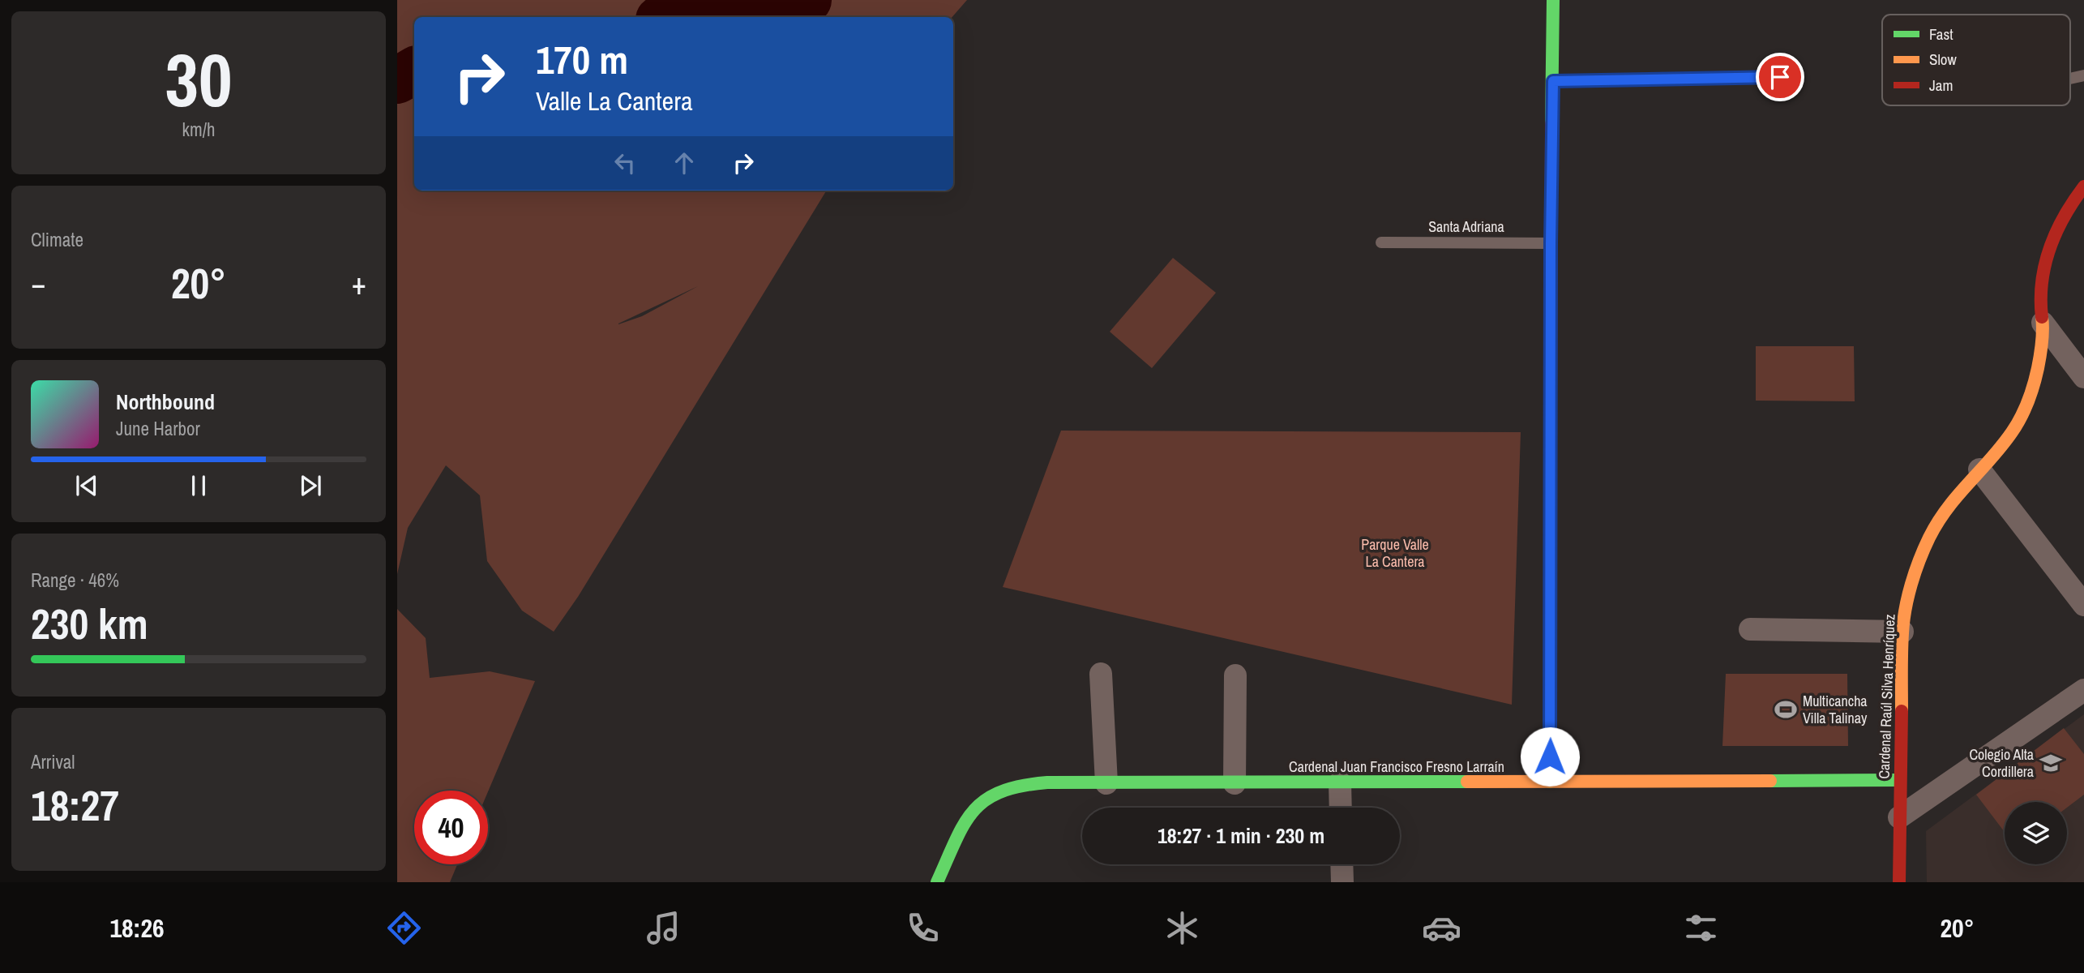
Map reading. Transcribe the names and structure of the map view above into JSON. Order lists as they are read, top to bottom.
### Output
{
  "streets": {
    "street": ["Cardenal Raúl Silva Henríquez", "Cardenal Juan Francisco Fresno Larraín"],
    "lane": ["Santa Adriana"]
  },
  "crossings": [
    ["Cardenal Raúl Silva Henríquez", "Cardenal Juan Francisco Fresno Larraín"]
  ],
  "parks": ["Parque Valle La Cantera"],
  "places": {
    "sports": ["Multicancha Villa Talinay"],
    "school or university": ["Colegio Alta Cordillera"]
  },
  "legend": ["Fast", "Slow", "Jam"],
  "page": {
    "tile": [
      ["30", "km/h"],
      "Climate",
      ["Range · 46%", "230 km"],
      ["Arrival", "18:27"]
    ],
    "turn": ["170 m", "Valle La Cantera"],
    "heat": ["−", "20°", "+"],
    "song": ["Northbound", "June Harbor"],
    "limit": "40",
    "trip": "18:27 · 1 min · 230 m",
    "tabs": ["18:26", "20°"]
  }
}
